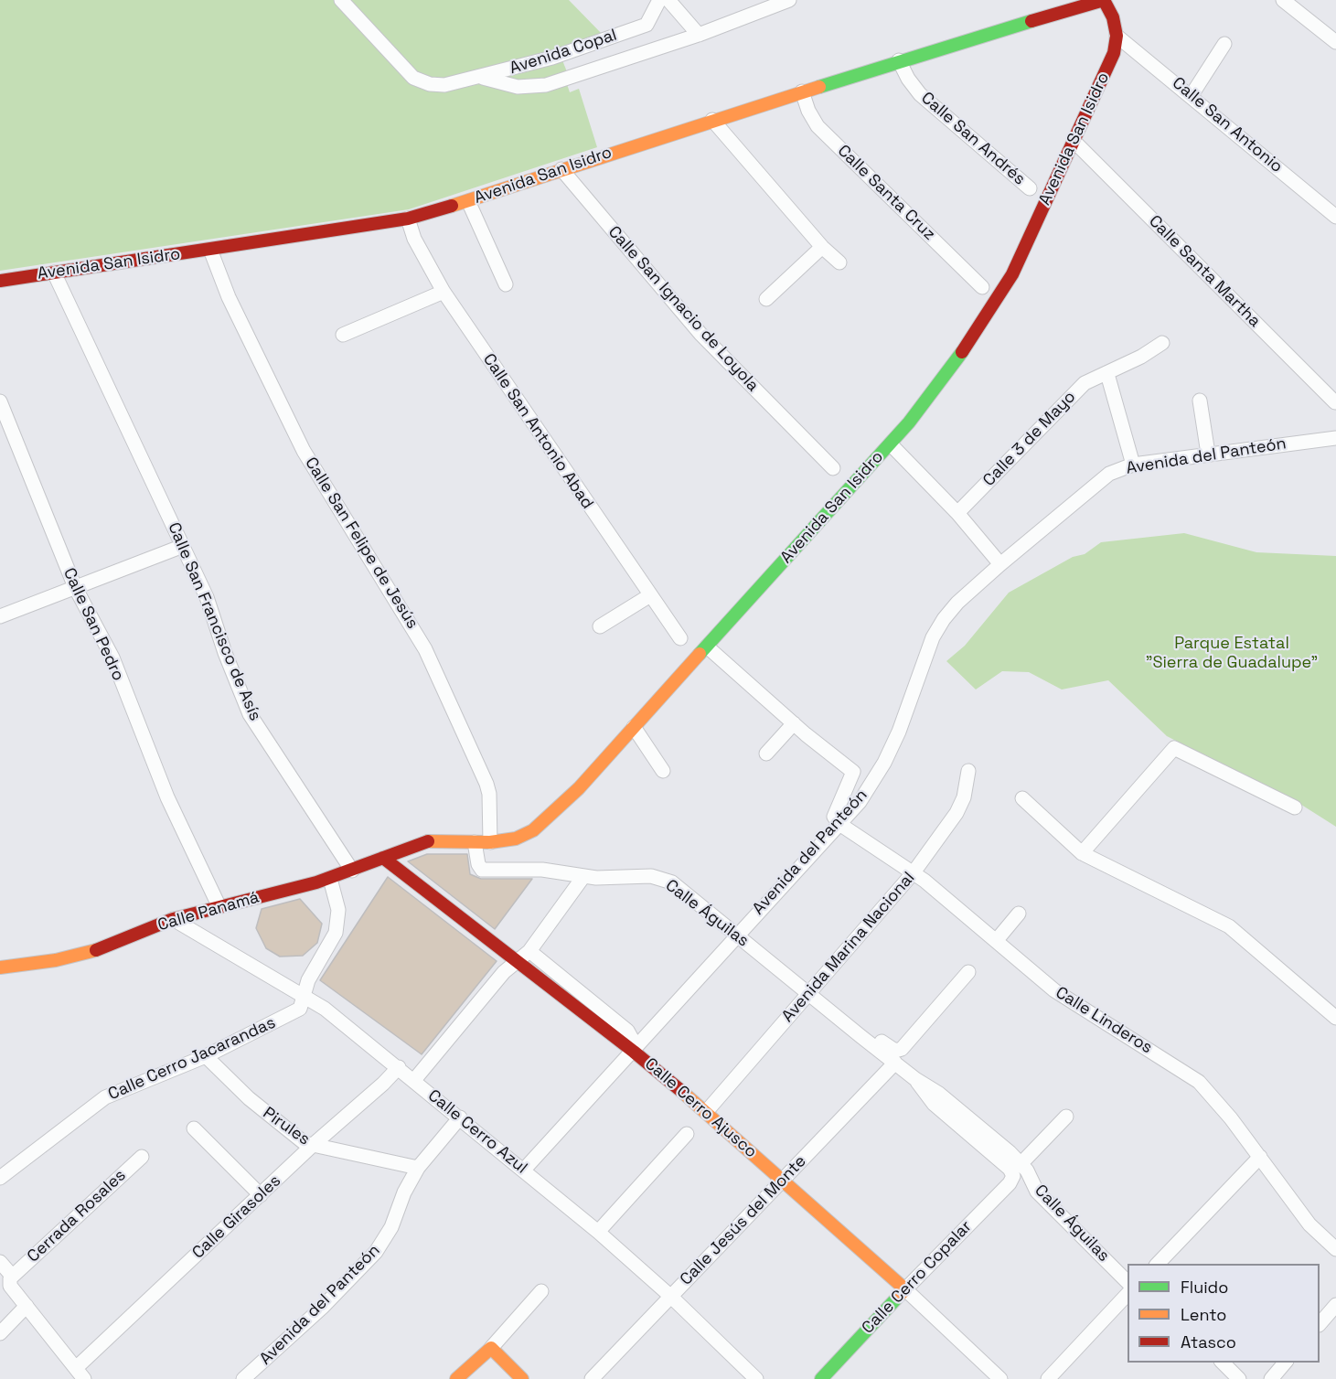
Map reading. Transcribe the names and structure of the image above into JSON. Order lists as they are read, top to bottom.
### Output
{
  "streets": {
    "street": [
      "Avenida Copal",
      "Calle San Antonio",
      "Calle San Andrés",
      "Avenida San Isidro",
      "Calle Santa Cruz",
      "Calle Santa Martha",
      "Calle San Ignacio de Loyola",
      "Calle San Antonio Abad",
      "Calle 3 de Mayo",
      "Avenida del Panteón",
      "Calle San Felipe de Jesús",
      "Calle San Francisco de Asís",
      "Calle San Pedro",
      "Calle Panamá",
      "Calle Águilas",
      "Avenida Marina Nacional",
      "Calle Linderos",
      "Calle Cerro Jacarandas",
      "Calle Cerro Ajusco",
      "Pirules",
      "Calle Cerro Azul",
      "Cerrada Rosales",
      "Calle Girasoles",
      "Calle Jesús del Monte",
      "Calle Cerro Copalar"
    ]
  },
  "crossings": [
    ["Calle San Antonio", "Avenida San Isidro"],
    ["Calle San Andrés", "Avenida San Isidro"],
    ["Avenida San Isidro", "Calle Santa Cruz"],
    ["Avenida San Isidro", "Calle Santa Martha"],
    ["Avenida San Isidro", "Calle San Ignacio de Loyola"],
    ["Avenida San Isidro", "Calle San Antonio Abad"],
    ["Avenida San Isidro", "Calle San Felipe de Jesús"],
    ["Avenida San Isidro", "Calle San Francisco de Asís"],
    ["Avenida San Isidro", "Calle Panamá"],
    ["Avenida San Isidro", "Calle Águilas"],
    ["Avenida San Isidro", "Calle Cerro Ajusco"],
    ["Avenida del Panteón", "Calle Águilas"],
    ["Avenida del Panteón", "Calle Linderos"],
    ["Avenida del Panteón", "Calle Cerro Ajusco"],
    ["Avenida del Panteón", "Pirules"],
    ["Avenida del Panteón", "Calle Cerro Azul"],
    ["Calle San Francisco de Asís", "Calle Panamá"],
    ["Calle San Pedro", "Calle Panamá"],
    ["Calle Panamá", "Calle Cerro Jacarandas"],
    ["Calle Panamá", "Calle Cerro Ajusco"],
    ["Calle Panamá", "Calle Cerro Azul"],
    ["Calle Águilas", "Avenida Marina Nacional"],
    ["Calle Águilas", "Calle Jesús del Monte"],
    ["Calle Águilas", "Calle Cerro Copalar"],
    ["Avenida Marina Nacional", "Calle Linderos"],
    ["Avenida Marina Nacional", "Calle Cerro Ajusco"],
    ["Calle Cerro Jacarandas", "Pirules"],
    ["Calle Cerro Jacarandas", "Calle Cerro Azul"],
    ["Calle Cerro Ajusco", "Calle Jesús del Monte"],
    ["Calle Cerro Ajusco", "Calle Cerro Copalar"],
    ["Pirules", "Calle Girasoles"],
    ["Calle Cerro Azul", "Calle Girasoles"],
    ["Calle Cerro Azul", "Calle Jesús del Monte"],
    ["Cerrada Rosales", "Calle Girasoles"]
  ],
  "parks": ["Parque Estatal \"Sierra de Guadalupe\""],
  "legend": ["Fluido", "Lento", "Atasco"]
}
